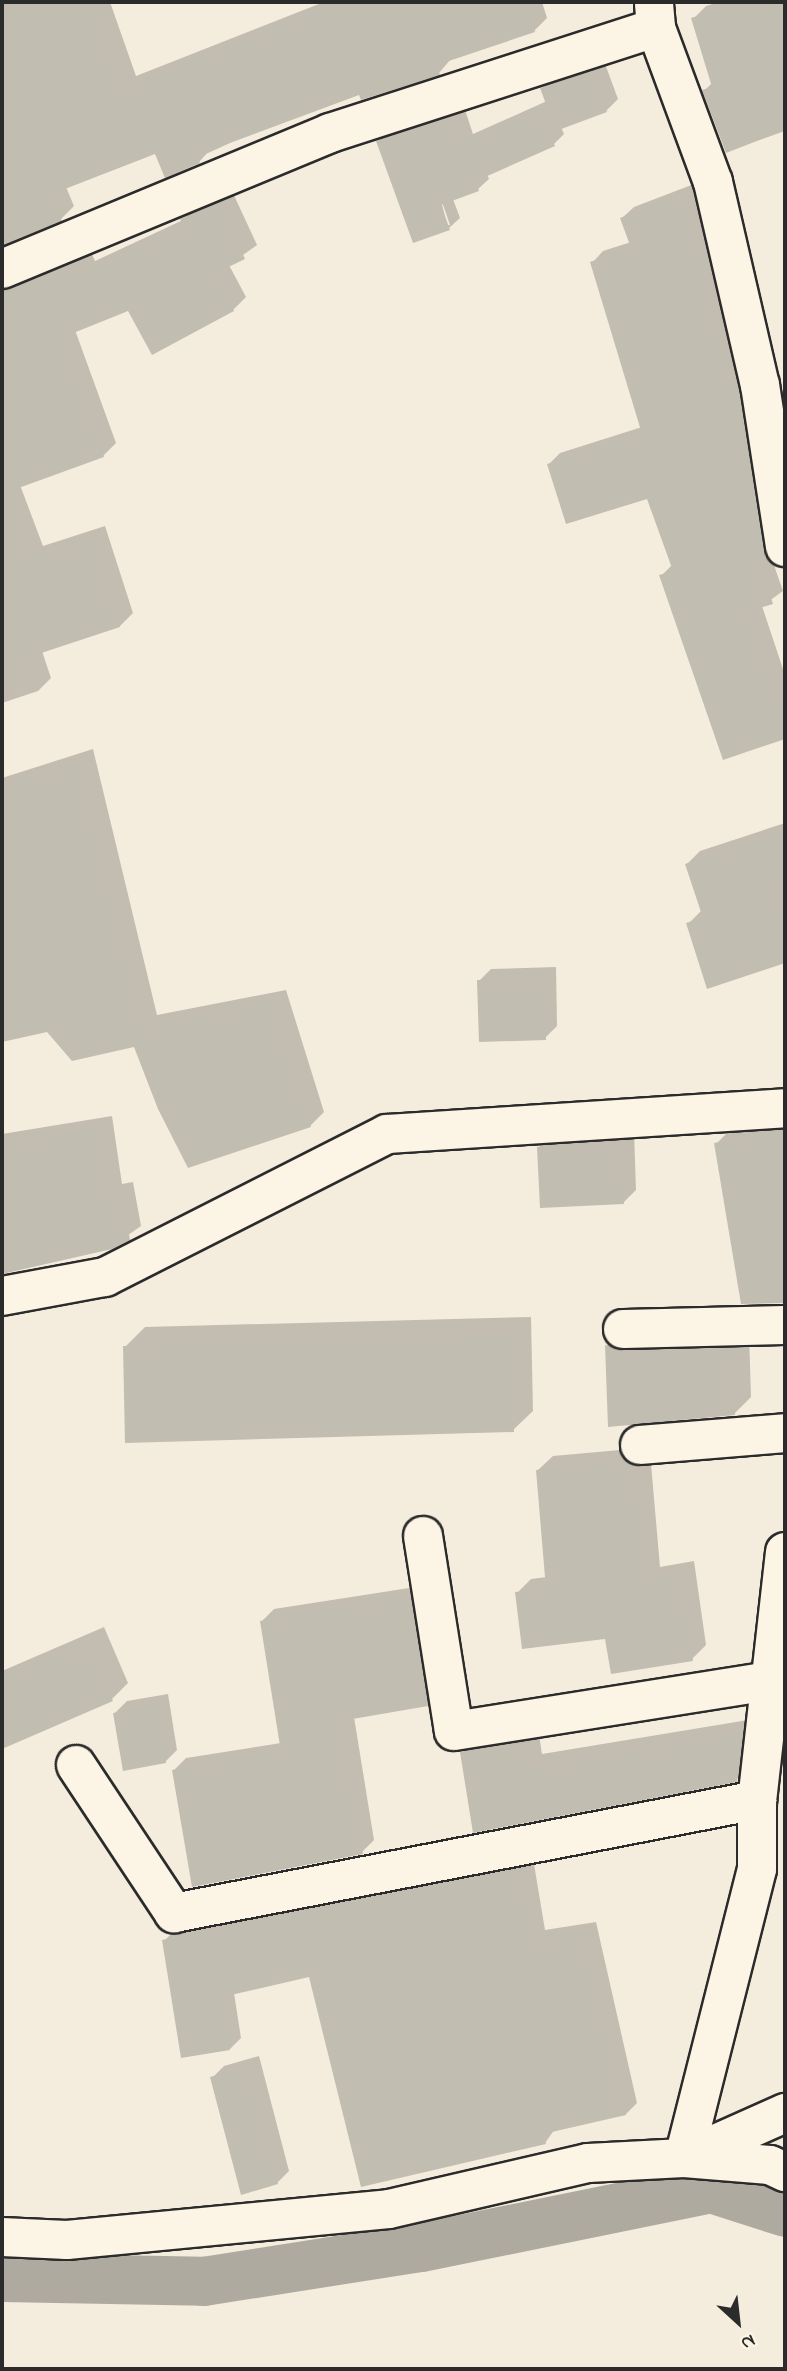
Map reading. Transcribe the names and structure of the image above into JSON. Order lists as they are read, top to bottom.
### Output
{
  "north": "bottom right"
}
